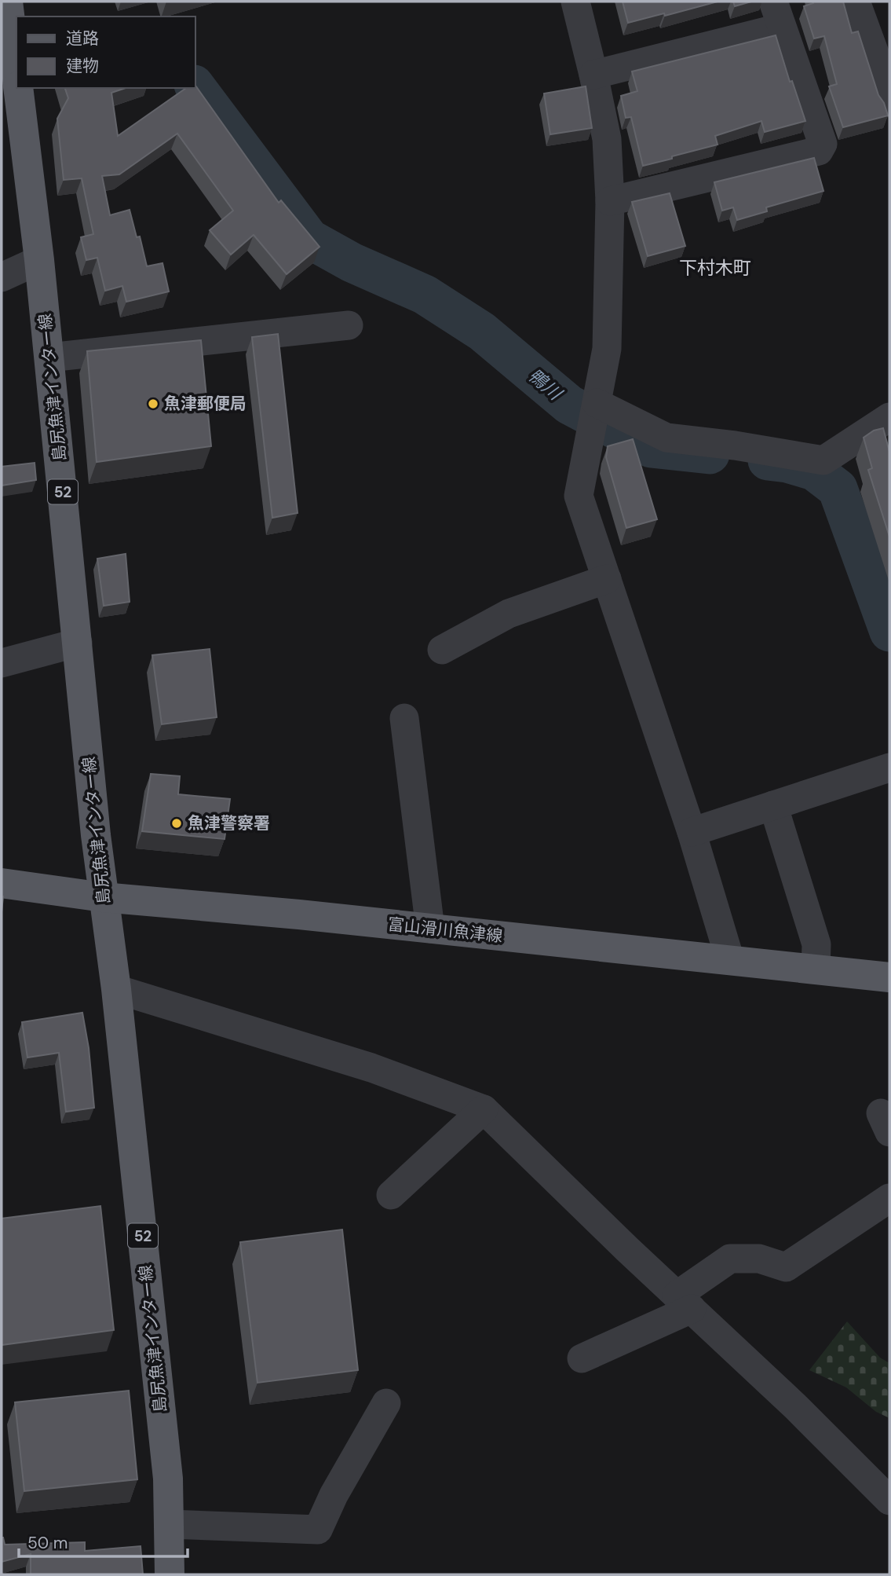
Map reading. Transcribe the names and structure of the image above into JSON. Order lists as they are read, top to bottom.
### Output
{
  "streets": {
    "main road": ["島尻魚津インター線", "52", "富山滑川魚津線"]
  },
  "crossings": [
    ["島尻魚津インター線", "富山滑川魚津線"]
  ],
  "districts": ["下村木町"],
  "water": ["鴨川"],
  "places": ["魚津郵便局", "魚津警察署"],
  "legend": ["道路", "建物"],
  "scale_bar": "50 m"
}
